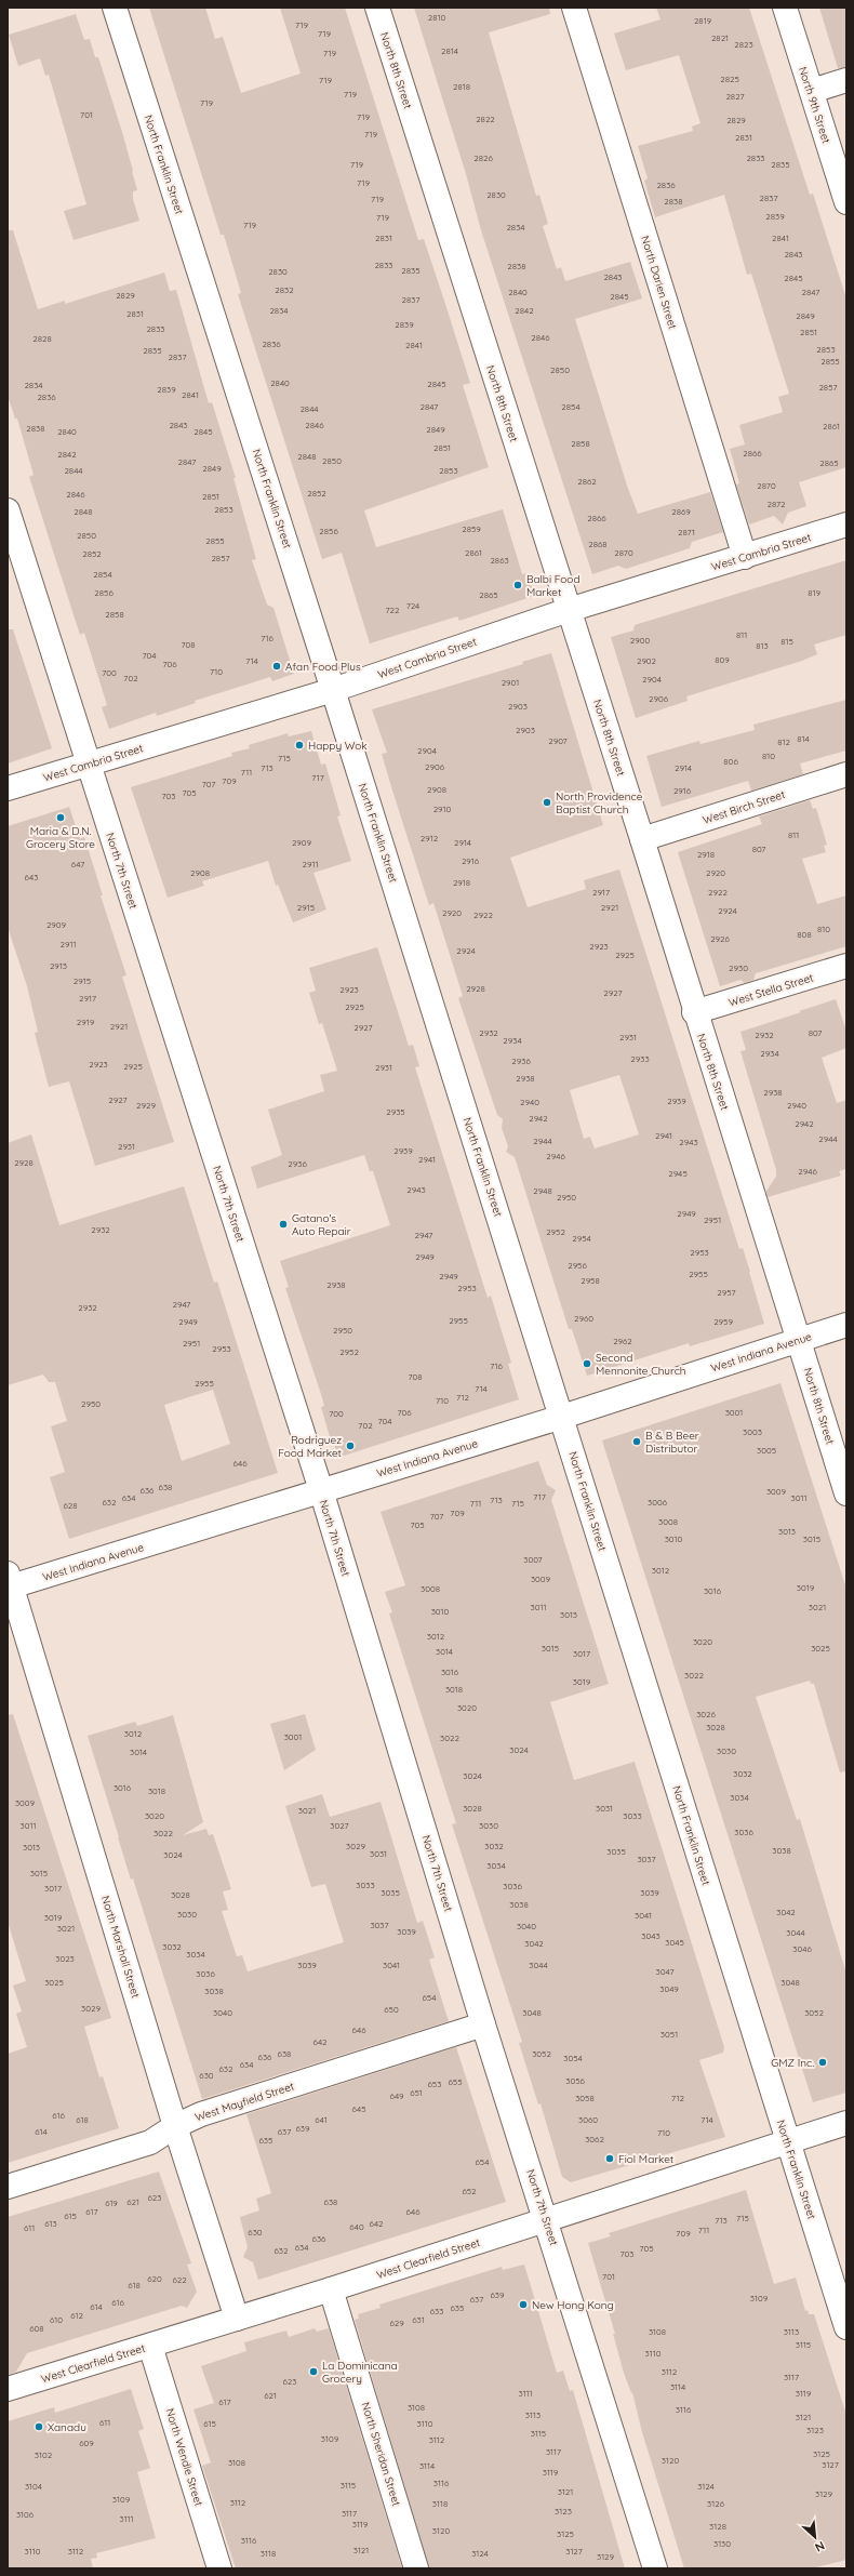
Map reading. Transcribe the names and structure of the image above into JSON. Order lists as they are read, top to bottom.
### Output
{
  "streets": {
    "street": [
      "North 8th Street",
      "North 9th Street",
      "North Franklin Street",
      "North Darien Street",
      "West Cambria Street",
      "West Birch Street",
      "North 7th Street",
      "West Stella Street",
      "West Indiana Avenue",
      "North Marshall Street",
      "West Mayfield Street",
      "West Clearfield Street",
      "North Sheridan Street",
      "North Wendle Street"
    ]
  },
  "crossings": [
    ["North 8th Street", "West Cambria Street"],
    ["North 8th Street", "West Birch Street"],
    ["North 8th Street", "West Stella Street"],
    ["North 8th Street", "West Indiana Avenue"],
    ["North Franklin Street", "West Cambria Street"],
    ["North Franklin Street", "West Indiana Avenue"],
    ["North Franklin Street", "West Clearfield Street"],
    ["North Darien Street", "West Cambria Street"],
    ["West Cambria Street", "North 7th Street"],
    ["North 7th Street", "West Indiana Avenue"],
    ["North 7th Street", "West Mayfield Street"],
    ["North 7th Street", "West Clearfield Street"],
    ["West Indiana Avenue", "North Marshall Street"],
    ["North Marshall Street", "West Mayfield Street"],
    ["North Marshall Street", "West Clearfield Street"],
    ["West Clearfield Street", "North Sheridan Street"],
    ["West Clearfield Street", "North Wendle Street"]
  ],
  "places": [
    "Balbi Food Market",
    "Afan Food Plus",
    "Happy Wok",
    "North Providence Baptist Church",
    "Maria & D.N. Grocery Store",
    "Gatano's Auto Repair",
    "Second Mennonite Church",
    "B & B Beer Distributor",
    "Rodriguez Food Market",
    "GMZ Inc.",
    "Fiol Market",
    "New Hong Kong",
    "La Dominicana Grocery",
    "Xanadu"
  ],
  "house_numbers": [
    "2810",
    "2819",
    "719",
    "719",
    "2821",
    "2823",
    "2814",
    "719",
    "2825",
    "719",
    "2818",
    "719",
    "2827",
    "719",
    "701",
    "719",
    "2822",
    "2829",
    "719",
    "2831",
    "2826",
    "2833",
    "719",
    "2835",
    "719",
    "2836",
    "2830",
    "2837",
    "719",
    "2838",
    "2839",
    "719",
    "719",
    "2834",
    "2831",
    "2841",
    "2843",
    "2833",
    "2838",
    "2835",
    "2830",
    "2843",
    "2845",
    "2832",
    "2840",
    "2847",
    "2829",
    "2845",
    "2837",
    "2834",
    "2842",
    "2831",
    "2849",
    "2839",
    "2833",
    "2851",
    "2846",
    "2828",
    "2836",
    "2841",
    "2853",
    "2835",
    "2837",
    "2855",
    "2850",
    "2840",
    "2845",
    "2834",
    "2857",
    "2839",
    "2841",
    "2836",
    "2847",
    "2854",
    "2844",
    "2843",
    "2846",
    "2861",
    "2838",
    "2849",
    "2840",
    "2845",
    "2858",
    "2851",
    "2866",
    "2842",
    "2848",
    "2850",
    "2847",
    "2865",
    "2849",
    "2844",
    "2853",
    "2862",
    "2870",
    "2852",
    "2846",
    "2851",
    "2872",
    "2853",
    "2848",
    "2869",
    "2866",
    "2859",
    "2856",
    "2871",
    "2850",
    "2855",
    "2868",
    "2861",
    "2870",
    "2852",
    "2857",
    "2863",
    "2854",
    "2856",
    "819",
    "2865",
    "724",
    "722",
    "2858",
    "811",
    "716",
    "2900",
    "815",
    "708",
    "813",
    "704",
    "809",
    "714",
    "2902",
    "706",
    "710",
    "700",
    "702",
    "2904",
    "2901",
    "2906",
    "2903",
    "2903",
    "814",
    "2907",
    "812",
    "2904",
    "810",
    "715",
    "806",
    "2906",
    "713",
    "2914",
    "711",
    "717",
    "709",
    "707",
    "2908",
    "2916",
    "705",
    "703",
    "2910",
    "811",
    "2912",
    "2909",
    "2914",
    "807",
    "2918",
    "2916",
    "647",
    "2911",
    "2908",
    "2920",
    "643",
    "2918",
    "2917",
    "2922",
    "2915",
    "2921",
    "2924",
    "2920",
    "2922",
    "2909",
    "810",
    "808",
    "2926",
    "2911",
    "2923",
    "2924",
    "2925",
    "2913",
    "2930",
    "2915",
    "2928",
    "2923",
    "2927",
    "2917",
    "2925",
    "2919",
    "2921",
    "2927",
    "2932",
    "807",
    "2932",
    "2931",
    "2934",
    "2934",
    "2933",
    "2936",
    "2923",
    "2925",
    "2931",
    "2938",
    "2938",
    "2927",
    "2939",
    "2940",
    "2929",
    "2940",
    "2935",
    "2942",
    "2942",
    "2941",
    "2944",
    "2944",
    "2943",
    "2931",
    "2939",
    "2946",
    "2941",
    "2928",
    "2936",
    "2946",
    "2945",
    "2943",
    "2948",
    "2950",
    "2949",
    "2951",
    "2932",
    "2952",
    "2947",
    "2954",
    "2953",
    "2949",
    "2956",
    "2955",
    "2949",
    "2958",
    "2938",
    "2953",
    "2957",
    "2947",
    "2932",
    "2960",
    "2955",
    "2949",
    "2959",
    "2950",
    "2962",
    "2951",
    "2953",
    "2952",
    "716",
    "708",
    "2955",
    "714",
    "712",
    "710",
    "2950",
    "706",
    "3001",
    "700",
    "704",
    "702",
    "3003",
    "3005",
    "646",
    "638",
    "636",
    "3009",
    "717",
    "634",
    "3011",
    "713",
    "632",
    "3006",
    "711",
    "715",
    "628",
    "709",
    "707",
    "3008",
    "705",
    "3013",
    "3010",
    "3015",
    "3007",
    "3012",
    "3009",
    "3019",
    "3008",
    "3016",
    "3011",
    "3021",
    "3010",
    "3013",
    "3012",
    "3020",
    "3015",
    "3025",
    "3014",
    "3017",
    "3016",
    "3022",
    "3019",
    "3018",
    "3020",
    "3026",
    "3028",
    "3012",
    "3001",
    "3022",
    "3024",
    "3030",
    "3014",
    "3032",
    "3024",
    "3016",
    "3018",
    "3034",
    "3009",
    "3028",
    "3031",
    "3021",
    "3020",
    "3033",
    "3011",
    "3027",
    "3030",
    "3036",
    "3022",
    "3029",
    "3032",
    "3013",
    "3038",
    "3035",
    "3031",
    "3024",
    "3037",
    "3034",
    "3015",
    "3033",
    "3036",
    "3017",
    "3035",
    "3039",
    "3028",
    "3038",
    "3042",
    "3030",
    "3041",
    "3019",
    "3037",
    "3040",
    "3021",
    "3039",
    "3044",
    "3043",
    "3045",
    "3042",
    "3032",
    "3046",
    "3034",
    "3023",
    "3039",
    "3041",
    "3044",
    "3047",
    "3036",
    "3025",
    "3048",
    "3049",
    "3038",
    "654",
    "3029",
    "650",
    "3040",
    "3048",
    "3052",
    "646",
    "3051",
    "642",
    "638",
    "3052",
    "636",
    "3054",
    "634",
    "632",
    "630",
    "3056",
    "655",
    "653",
    "651",
    "649",
    "3058",
    "712",
    "645",
    "616",
    "618",
    "641",
    "3060",
    "714",
    "639",
    "614",
    "637",
    "710",
    "3062",
    "635",
    "654",
    "652",
    "623",
    "621",
    "638",
    "619",
    "617",
    "646",
    "615",
    "715",
    "713",
    "613",
    "642",
    "640",
    "611",
    "711",
    "630",
    "709",
    "636",
    "634",
    "705",
    "632",
    "703",
    "701",
    "620",
    "622",
    "618",
    "639",
    "3109",
    "637",
    "616",
    "614",
    "635",
    "633",
    "612",
    "610",
    "631",
    "629",
    "608",
    "3108",
    "3113",
    "3115",
    "3110",
    "3112",
    "3117",
    "623",
    "3114",
    "3111",
    "3119",
    "621",
    "617",
    "3108",
    "3116",
    "3113",
    "3121",
    "611",
    "615",
    "3110",
    "3123",
    "3115",
    "3109",
    "3112",
    "609",
    "3117",
    "3125",
    "3102",
    "3120",
    "3108",
    "3127",
    "3114",
    "3119",
    "3116",
    "3115",
    "3104",
    "3124",
    "3121",
    "3129",
    "3109",
    "3112",
    "3118",
    "3126",
    "3123",
    "3117",
    "3106",
    "3111",
    "3119",
    "3128",
    "3120",
    "3125",
    "3116",
    "3130",
    "3121",
    "3110",
    "3112",
    "3127",
    "3118",
    "3124",
    "3129"
  ],
  "north": "bottom right"
}
